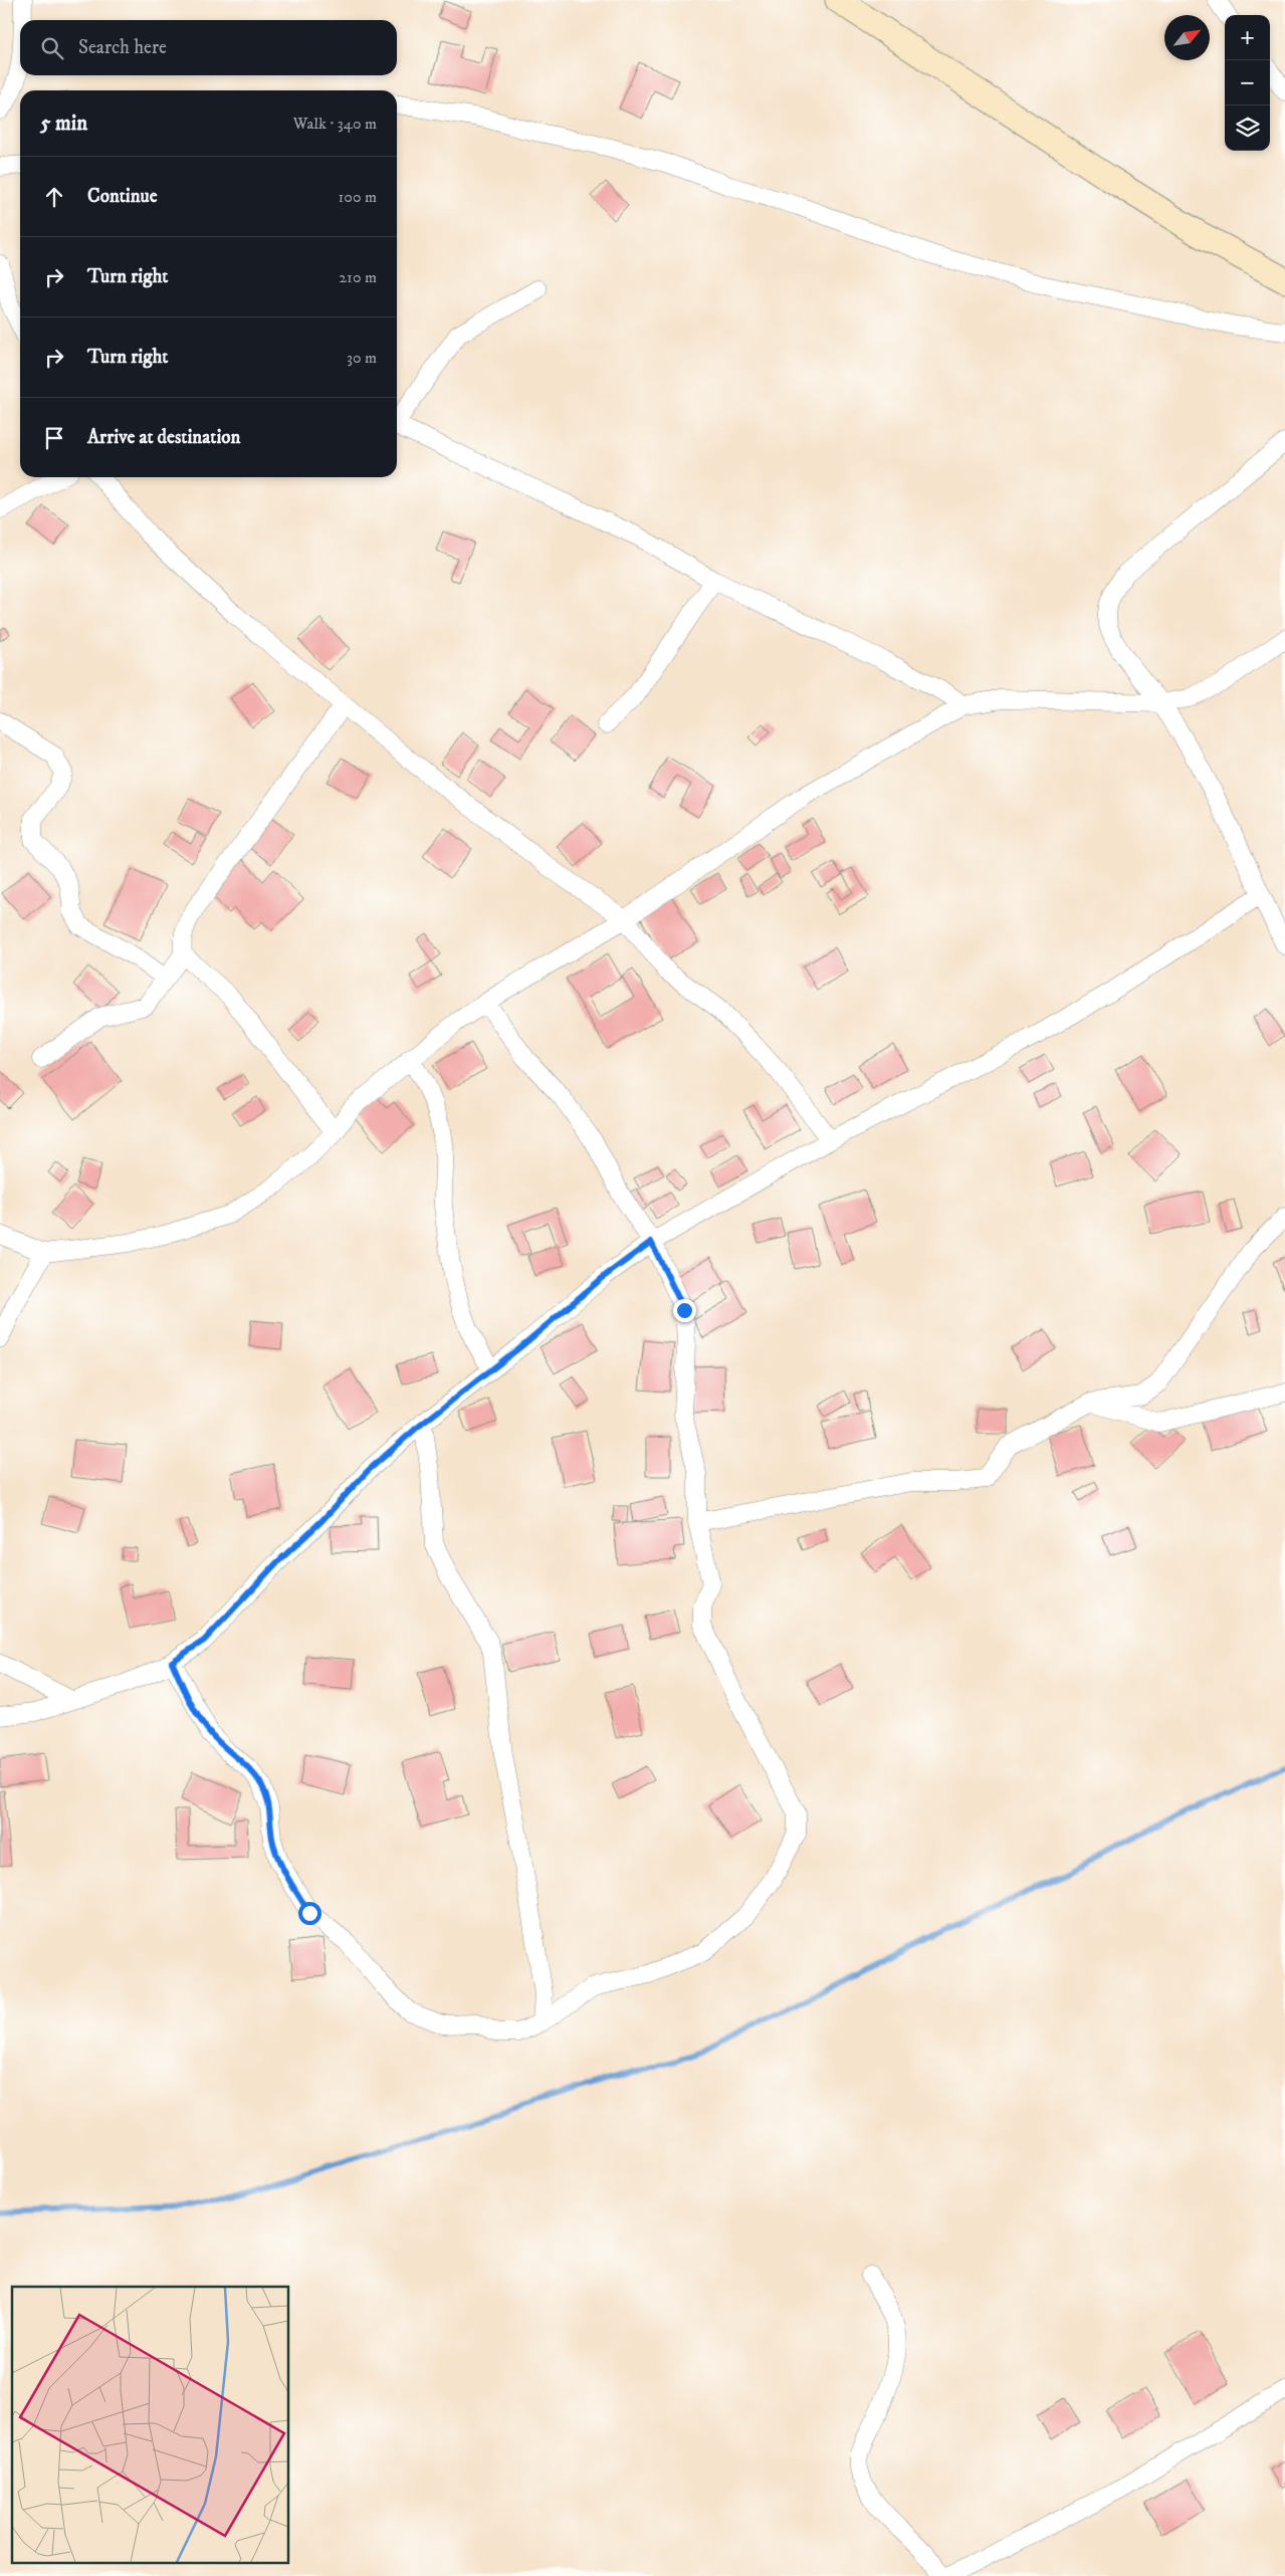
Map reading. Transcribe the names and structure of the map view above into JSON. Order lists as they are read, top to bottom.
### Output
{
  "north": "top right",
  "page": {
    "map_buttons": ["+", "−"],
    "search": "Search here",
    "heading": ["5 min", "Walk · 340 m"],
    "list": [
      ["Continue", "100 m"],
      ["Turn right", "210 m"],
      ["Turn right", "30 m"],
      "Arrive at destination"
    ]
  }
}
